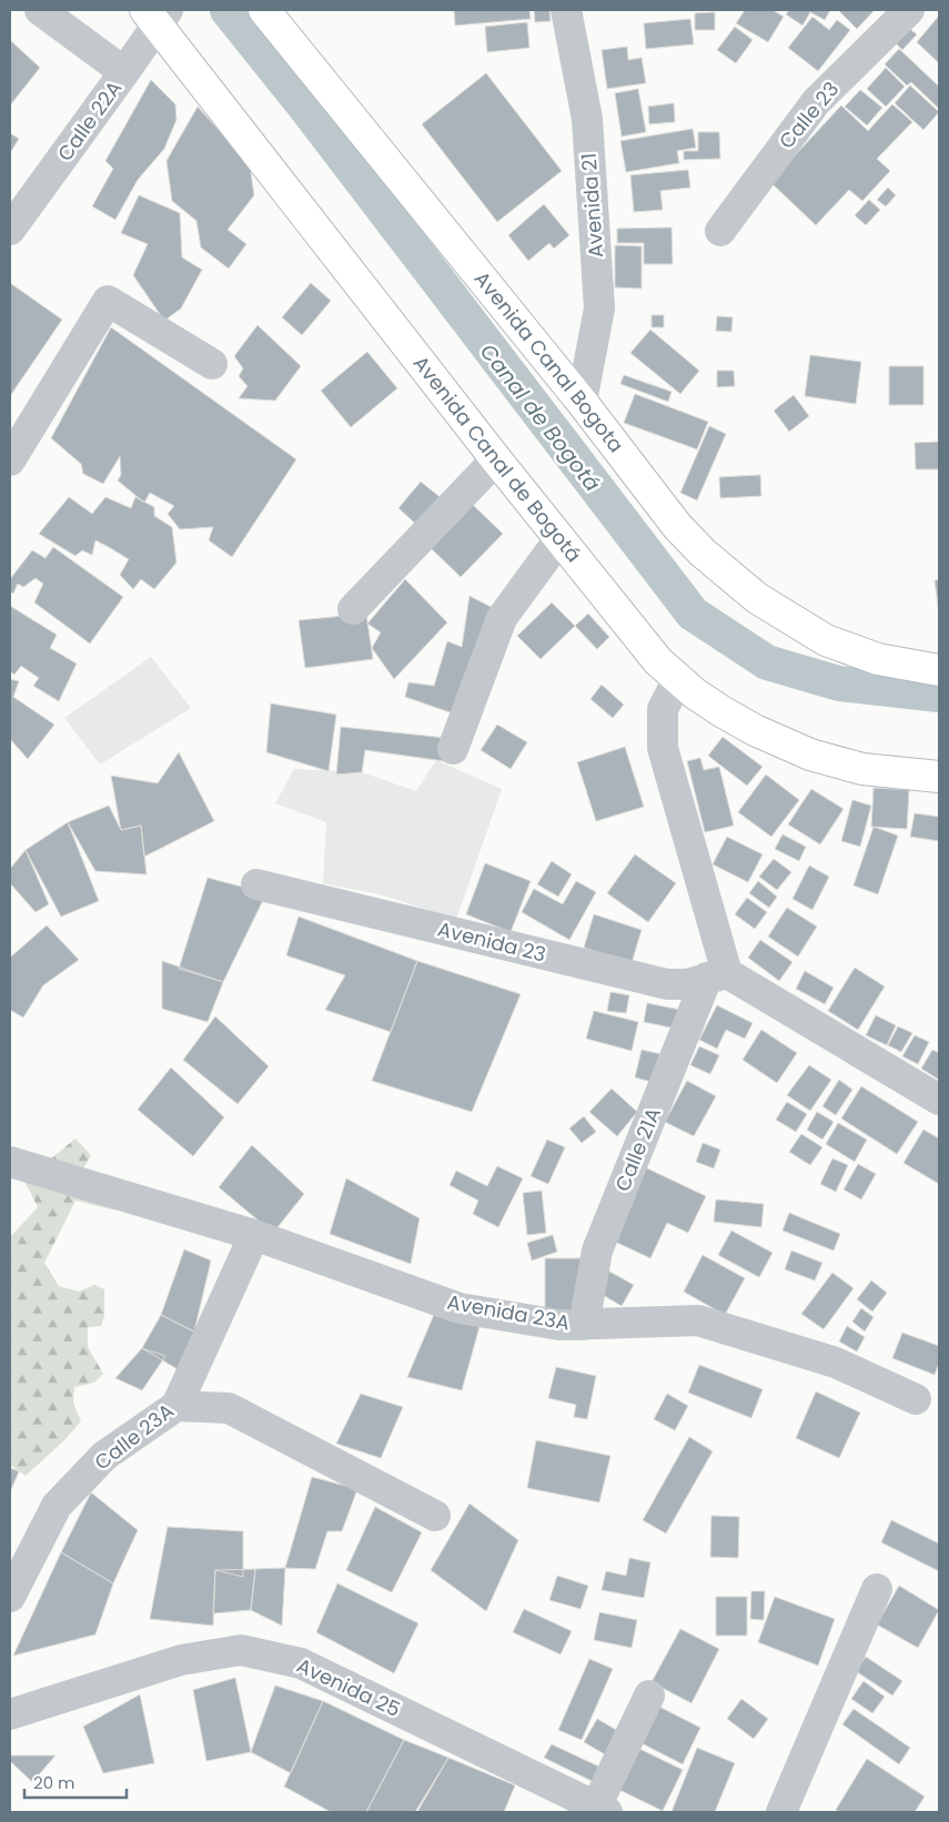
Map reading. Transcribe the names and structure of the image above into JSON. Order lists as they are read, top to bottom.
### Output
{
  "streets": {
    "main road": ["Avenida Canal Bogota", "Avenida Canal de Bogotá"],
    "street": [
      "Calle 23",
      "Calle 22A",
      "Avenida 21",
      "Avenida 23",
      "Calle 21A",
      "Avenida 23A",
      "Calle 23A",
      "Avenida 25"
    ]
  },
  "crossings": [
    ["Calle 22A", "Avenida Canal de Bogotá"],
    ["Avenida 21", "Avenida Canal Bogota"],
    ["Avenida 23", "Calle 21A"],
    ["Calle 21A", "Avenida 23A"],
    ["Avenida 23A", "Calle 23A"]
  ],
  "water": ["Canal de Bogotá"],
  "scale_bar": "20 m"
}
